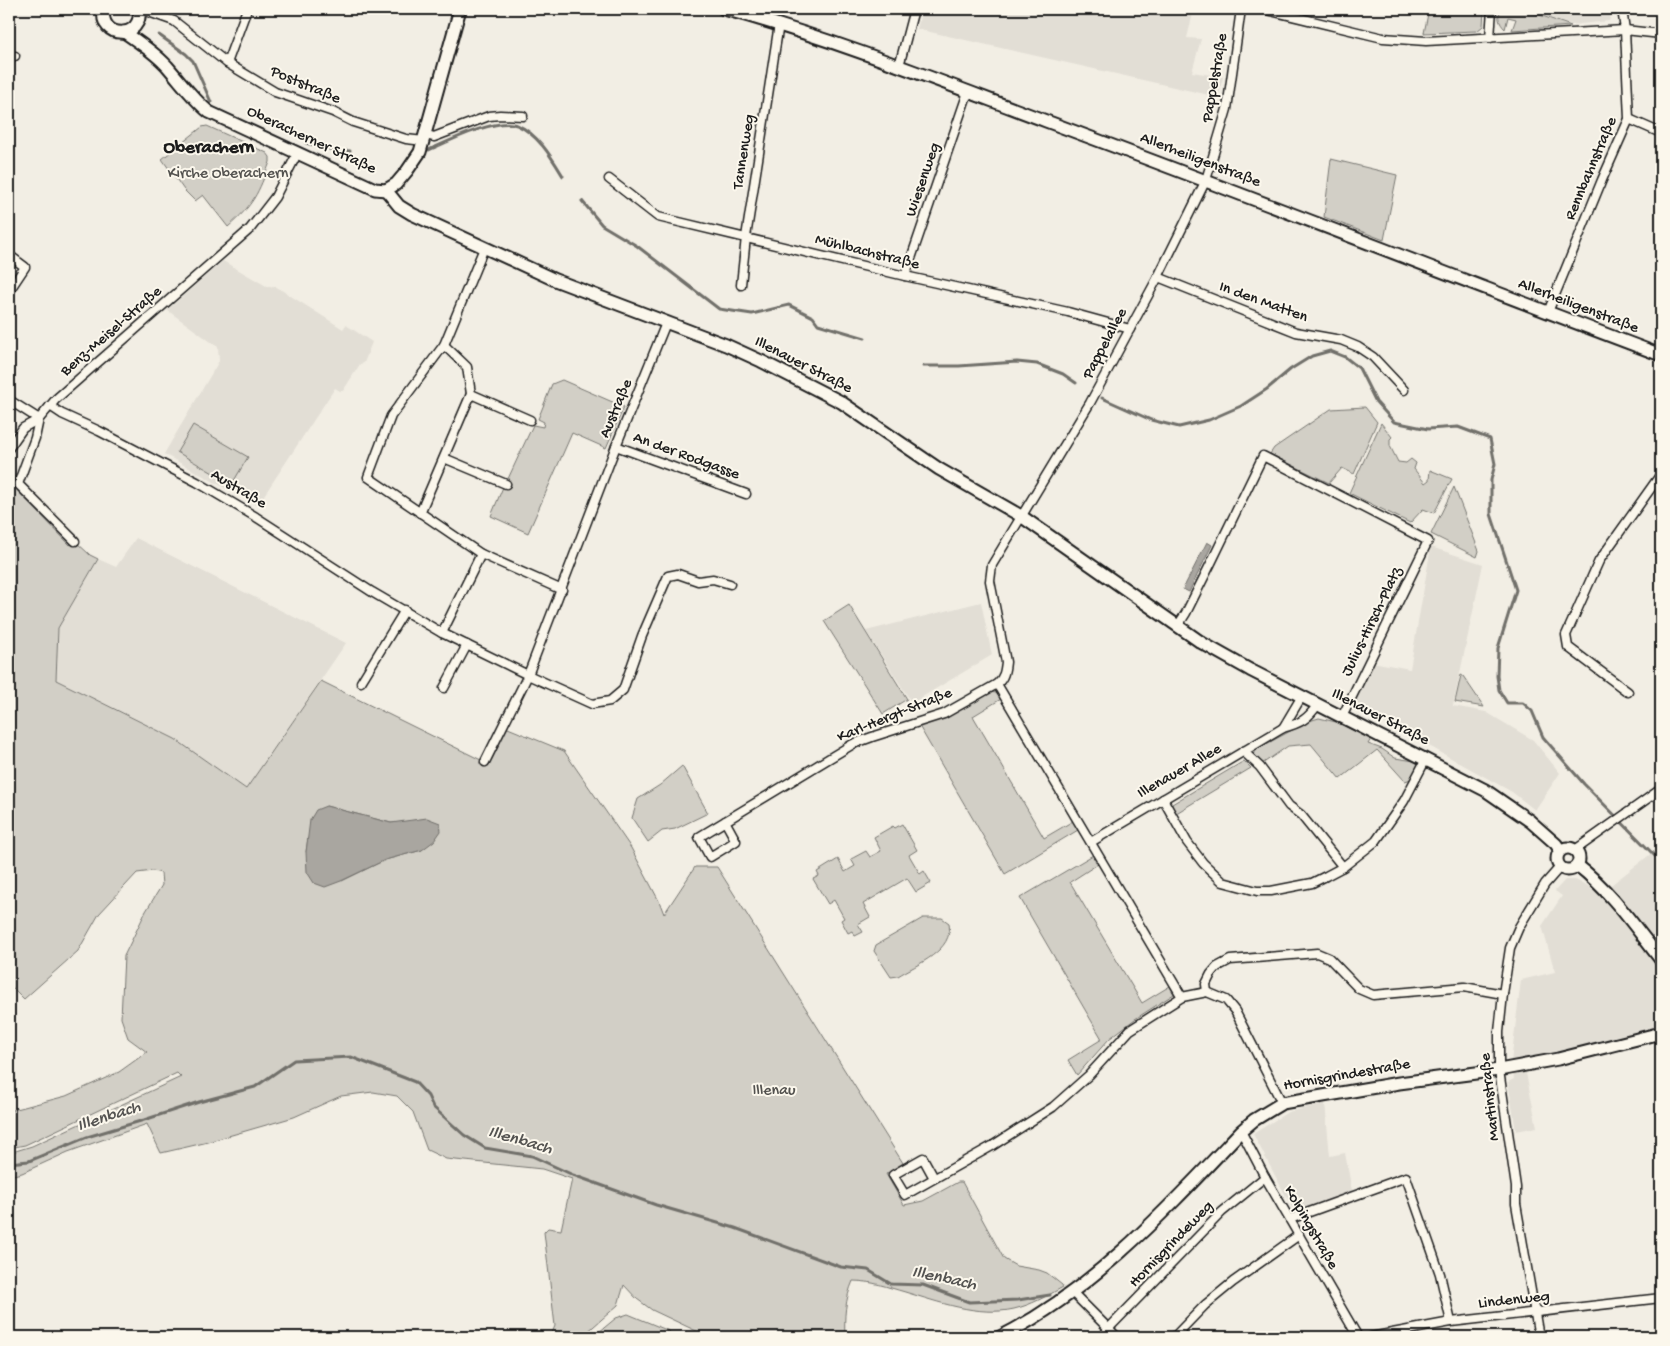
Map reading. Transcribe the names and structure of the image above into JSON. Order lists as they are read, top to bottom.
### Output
{
  "streets": {
    "main road": [
      "Oberacherner Straße",
      "Allerheiligenstraße",
      "Illenauer Straße",
      "Hornisgrindestraße"
    ],
    "street": [
      "Pappelstraße",
      "Poststraße",
      "Tannenweg",
      "Rennbahnstraße",
      "Wiesenweg",
      "Mühlbachstraße",
      "In den Matten",
      "Benz-Meisel-Straße",
      "Pappelallee",
      "Austraße",
      "An der Rodgasse",
      "Julius-Hirsch-Platz",
      "Karl-Hergt-Straße",
      "Illenauer Allee",
      "Martinstraße",
      "Kolpingstraße",
      "Hornisgrindeweg",
      "Lindenweg"
    ]
  },
  "crossings": [
    ["Pappelstraße", "Allerheiligenstraße"],
    ["Pappelstraße", "Pappelallee"],
    ["Poststraße", "Oberacherner Straße"],
    ["Oberacherner Straße", "Benz-Meisel-Straße"],
    ["Oberacherner Straße", "Illenauer Straße"],
    ["Tannenweg", "Allerheiligenstraße"],
    ["Tannenweg", "Mühlbachstraße"],
    ["Allerheiligenstraße", "Rennbahnstraße"],
    ["Allerheiligenstraße", "Wiesenweg"],
    ["Allerheiligenstraße", "Pappelallee"],
    ["Wiesenweg", "Mühlbachstraße"],
    ["Mühlbachstraße", "Pappelallee"],
    ["In den Matten", "Pappelallee"],
    ["Benz-Meisel-Straße", "Austraße"],
    ["Pappelallee", "Illenauer Straße"],
    ["Illenauer Straße", "Austraße"],
    ["Illenauer Straße", "Julius-Hirsch-Platz"],
    ["Illenauer Straße", "Illenauer Allee"],
    ["Illenauer Straße", "Martinstraße"],
    ["Austraße", "An der Rodgasse"],
    ["Hornisgrindestraße", "Martinstraße"],
    ["Hornisgrindestraße", "Kolpingstraße"],
    ["Martinstraße", "Lindenweg"],
    ["Kolpingstraße", "Hornisgrindeweg"]
  ],
  "districts": ["Oberachern"],
  "water": ["Illenbach"],
  "parks": ["Kirche Oberachern", "Illenau"]
}
